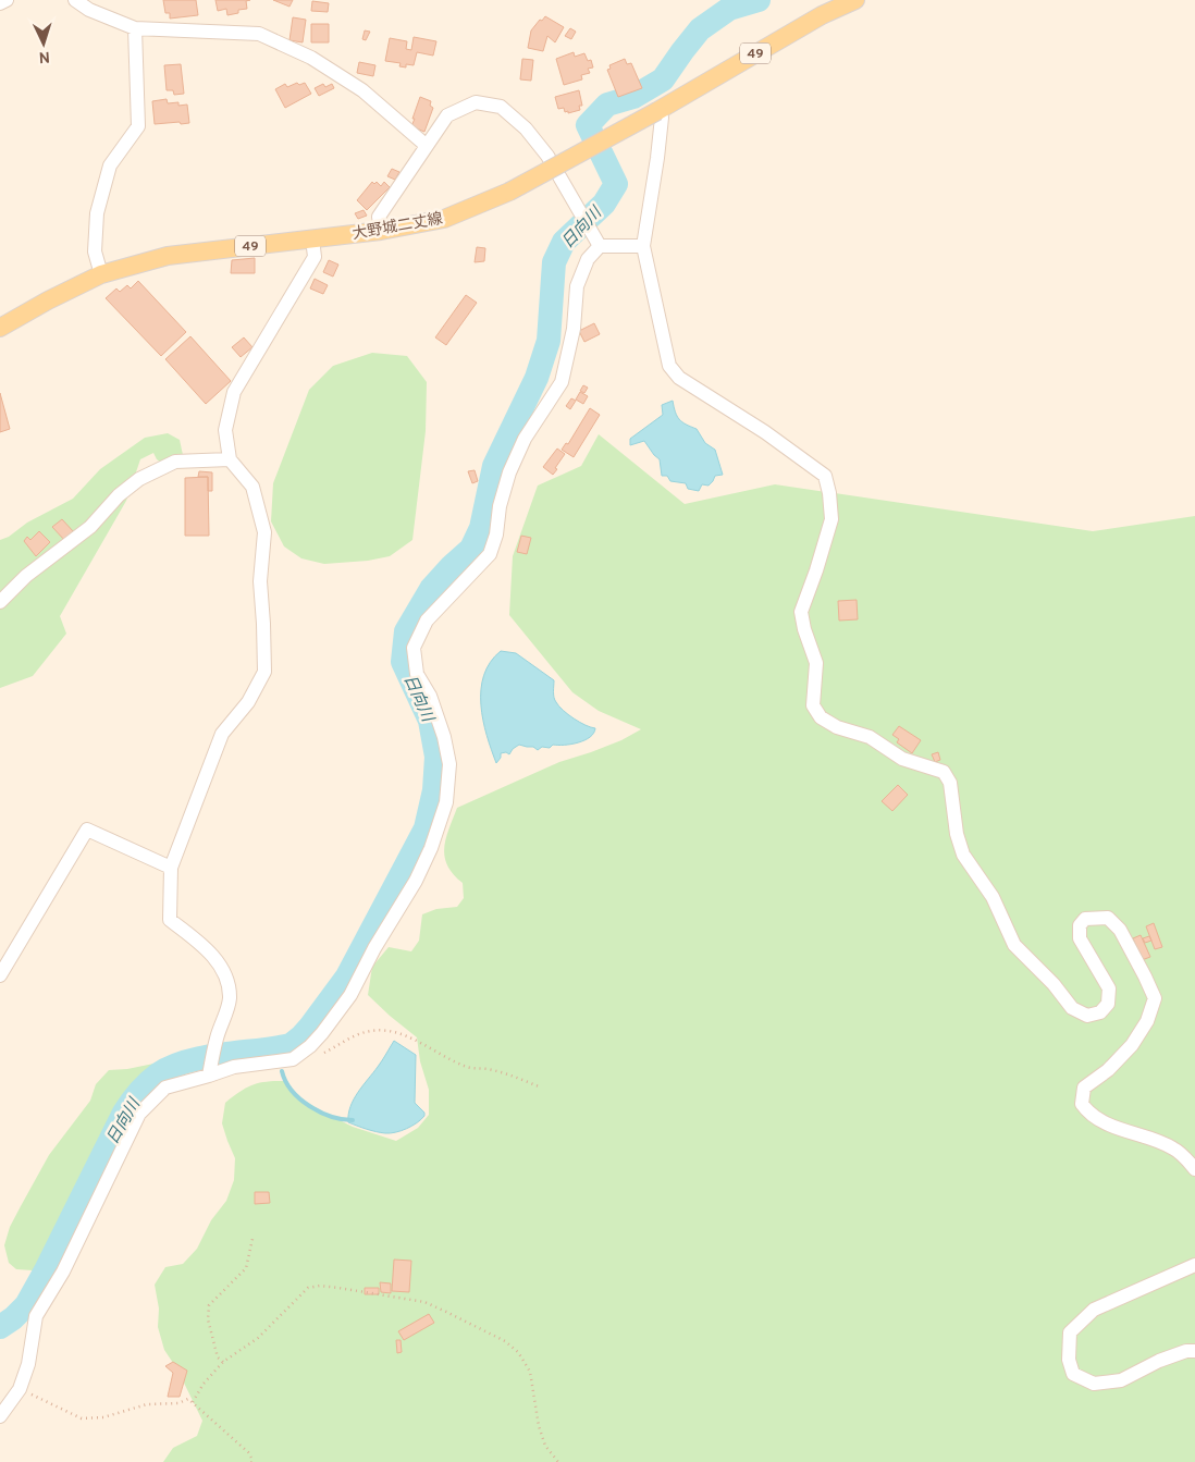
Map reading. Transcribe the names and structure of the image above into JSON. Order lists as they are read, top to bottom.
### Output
{
  "streets": {
    "main road": ["49", "大野城二丈線"]
  },
  "water": ["日向川"],
  "north": "bottom"
}
